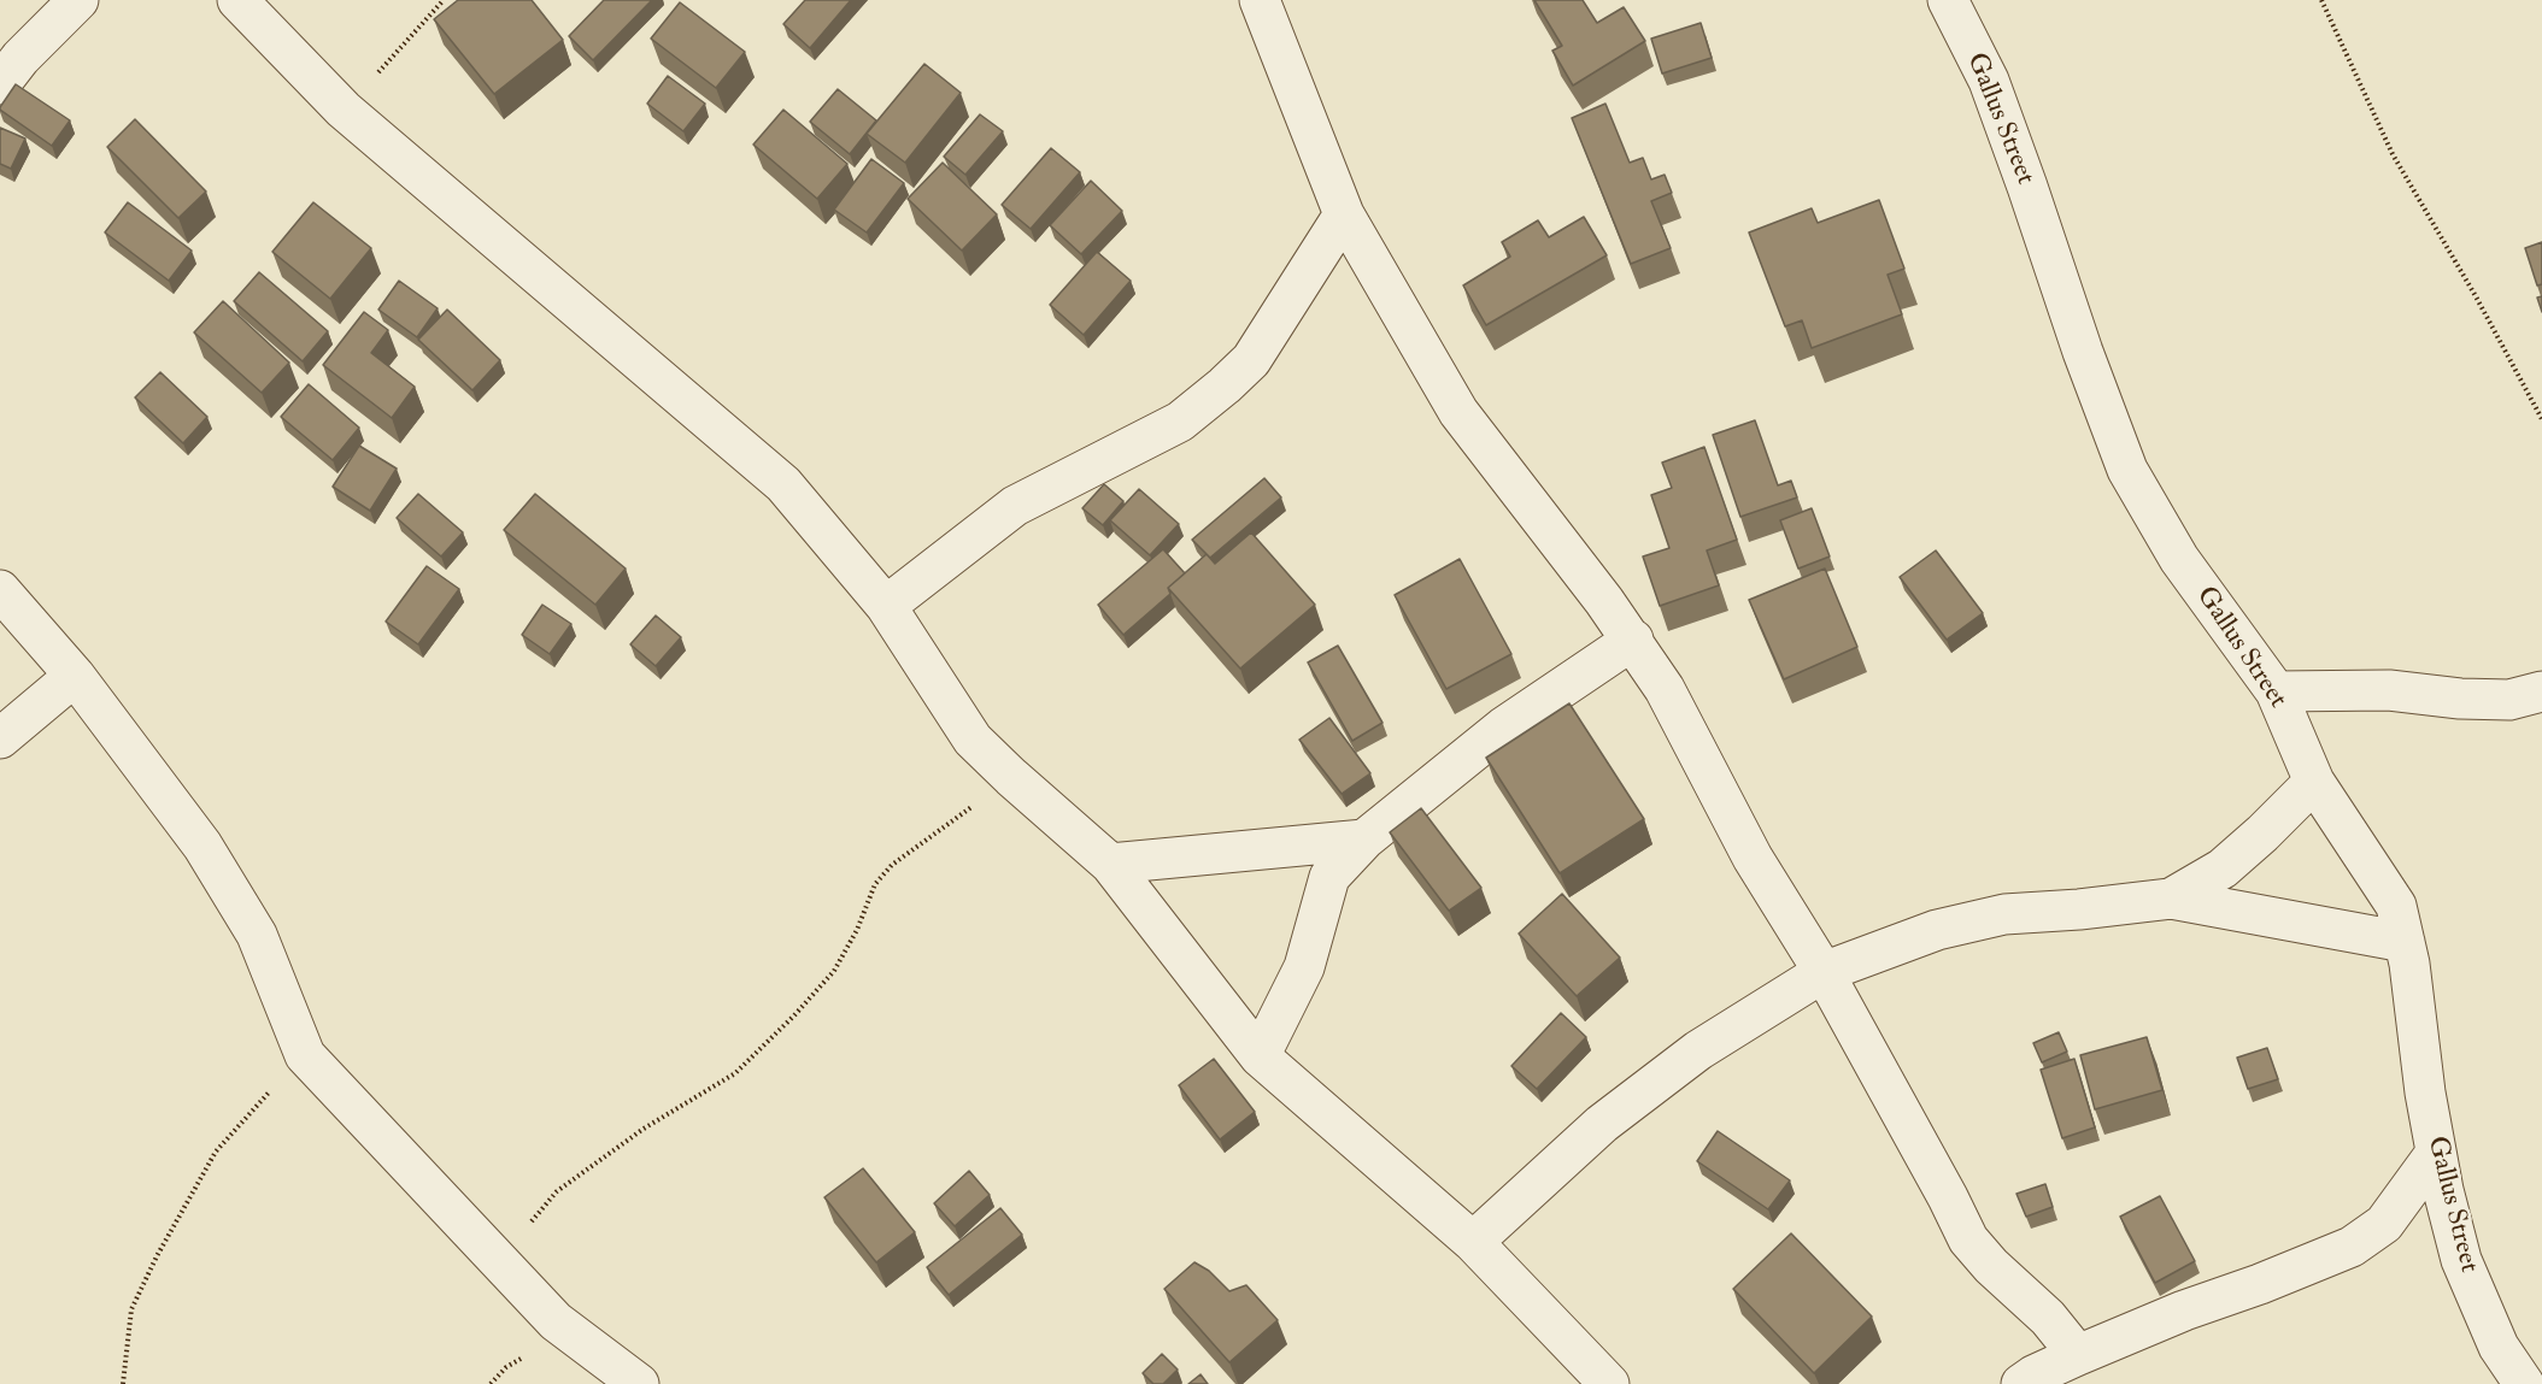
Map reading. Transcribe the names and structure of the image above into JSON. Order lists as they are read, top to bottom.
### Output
{
  "streets": {
    "street": ["Gallus Street"]
  }
}
